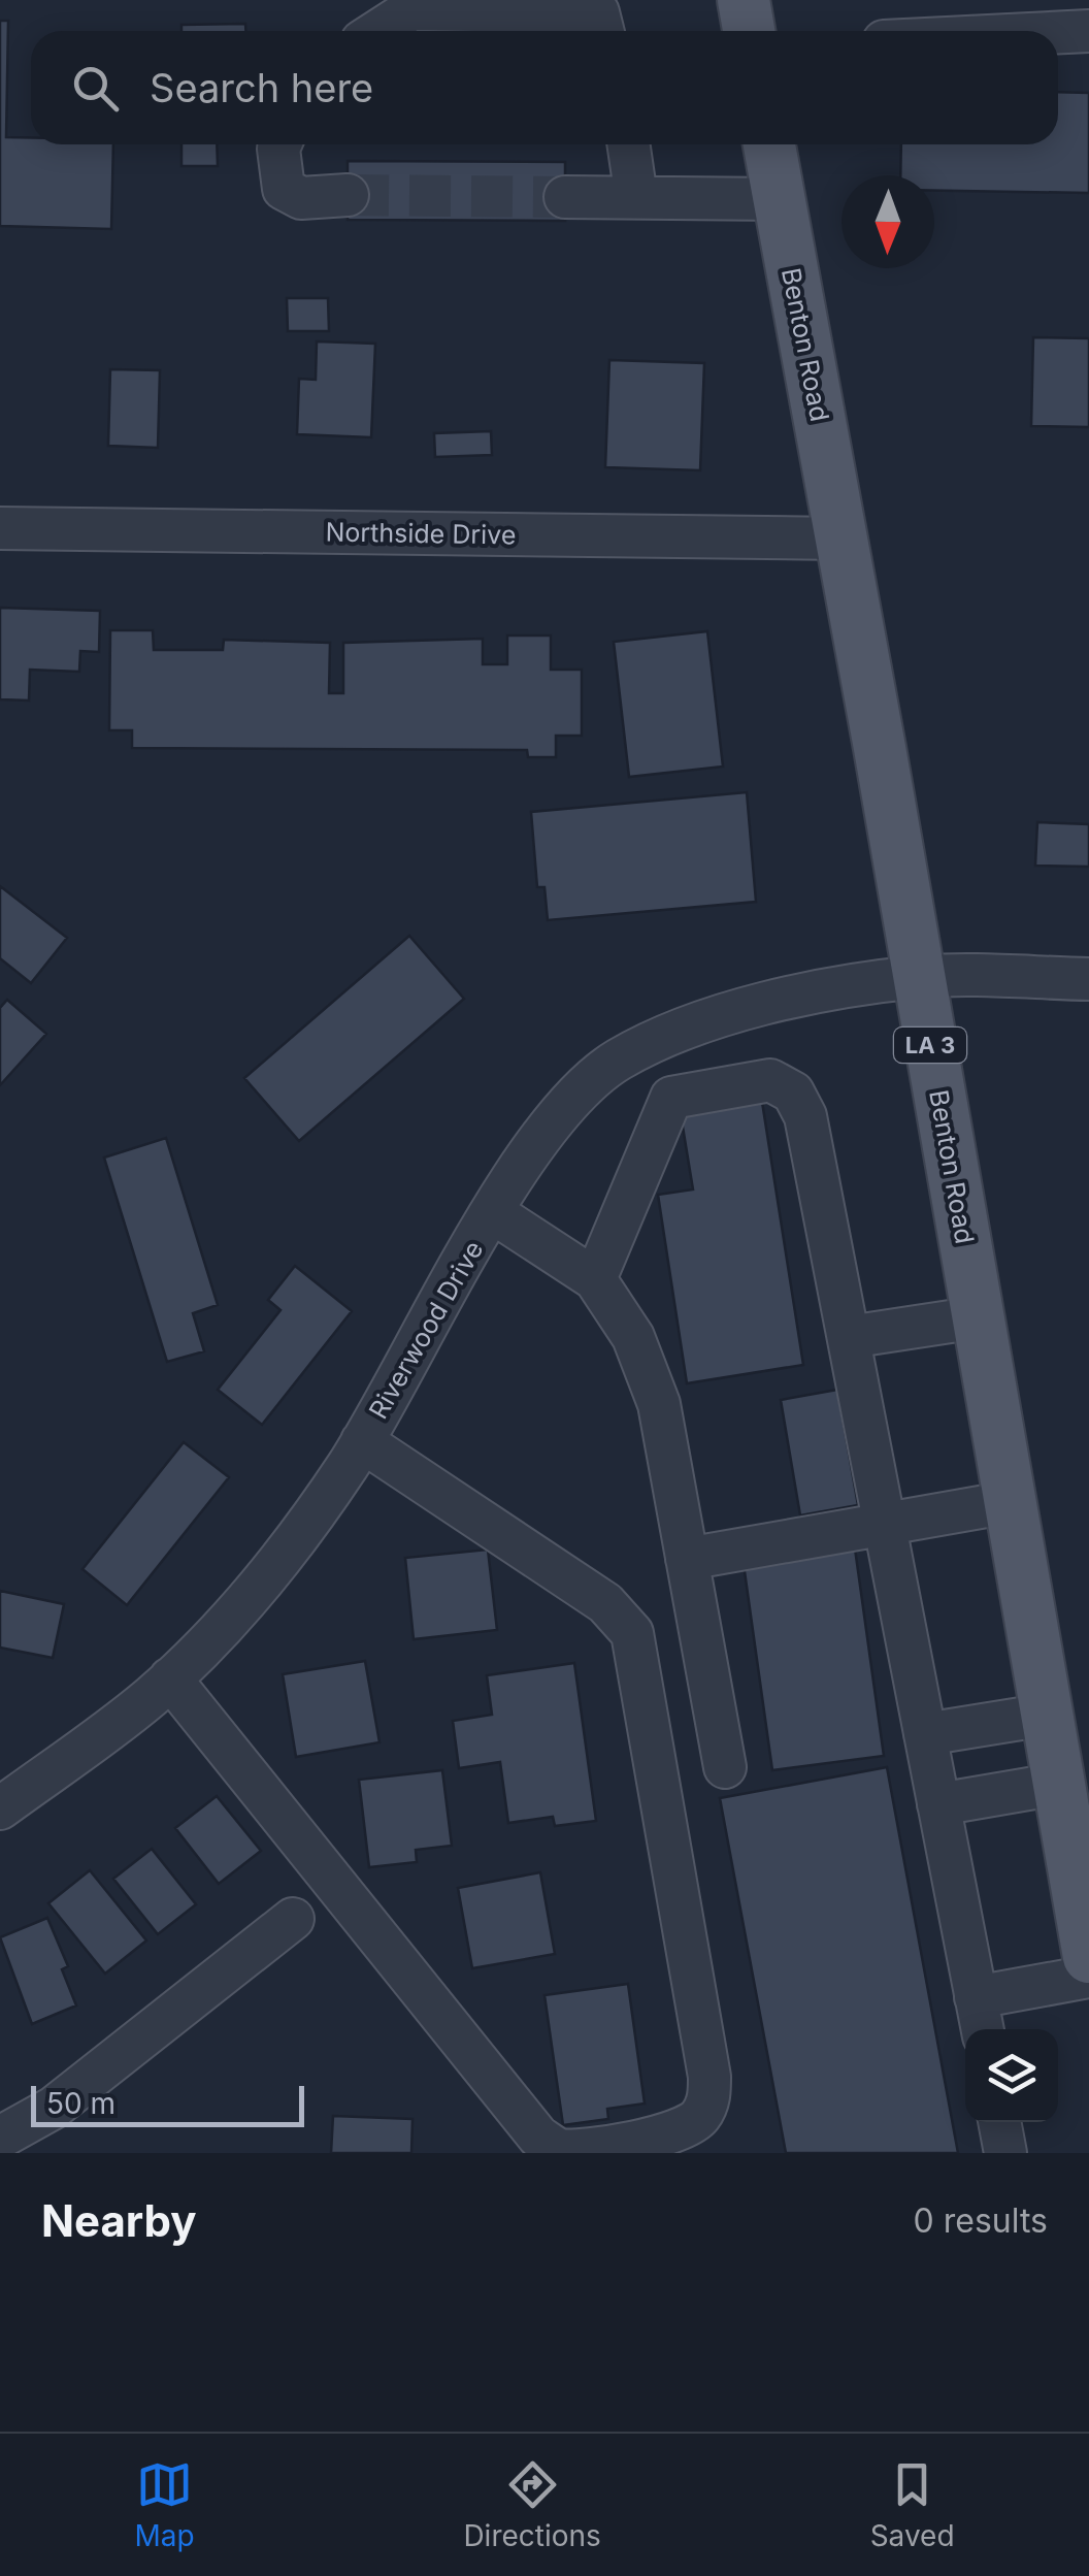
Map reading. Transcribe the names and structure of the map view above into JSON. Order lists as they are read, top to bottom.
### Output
{
  "streets": {
    "main road": ["Benton Road", "LA 3"],
    "street": ["Northside Drive", "Riverwood Drive"]
  },
  "crossings": [
    ["Benton Road", "Northside Drive"],
    ["Benton Road", "Riverwood Drive"]
  ],
  "scale_bar": "50 m",
  "north": "bottom",
  "page": {
    "search": "Search here",
    "scale": "50 m",
    "heading": ["Nearby", "0 results"],
    "nav": ["Map", "Directions", "Saved"]
  }
}
